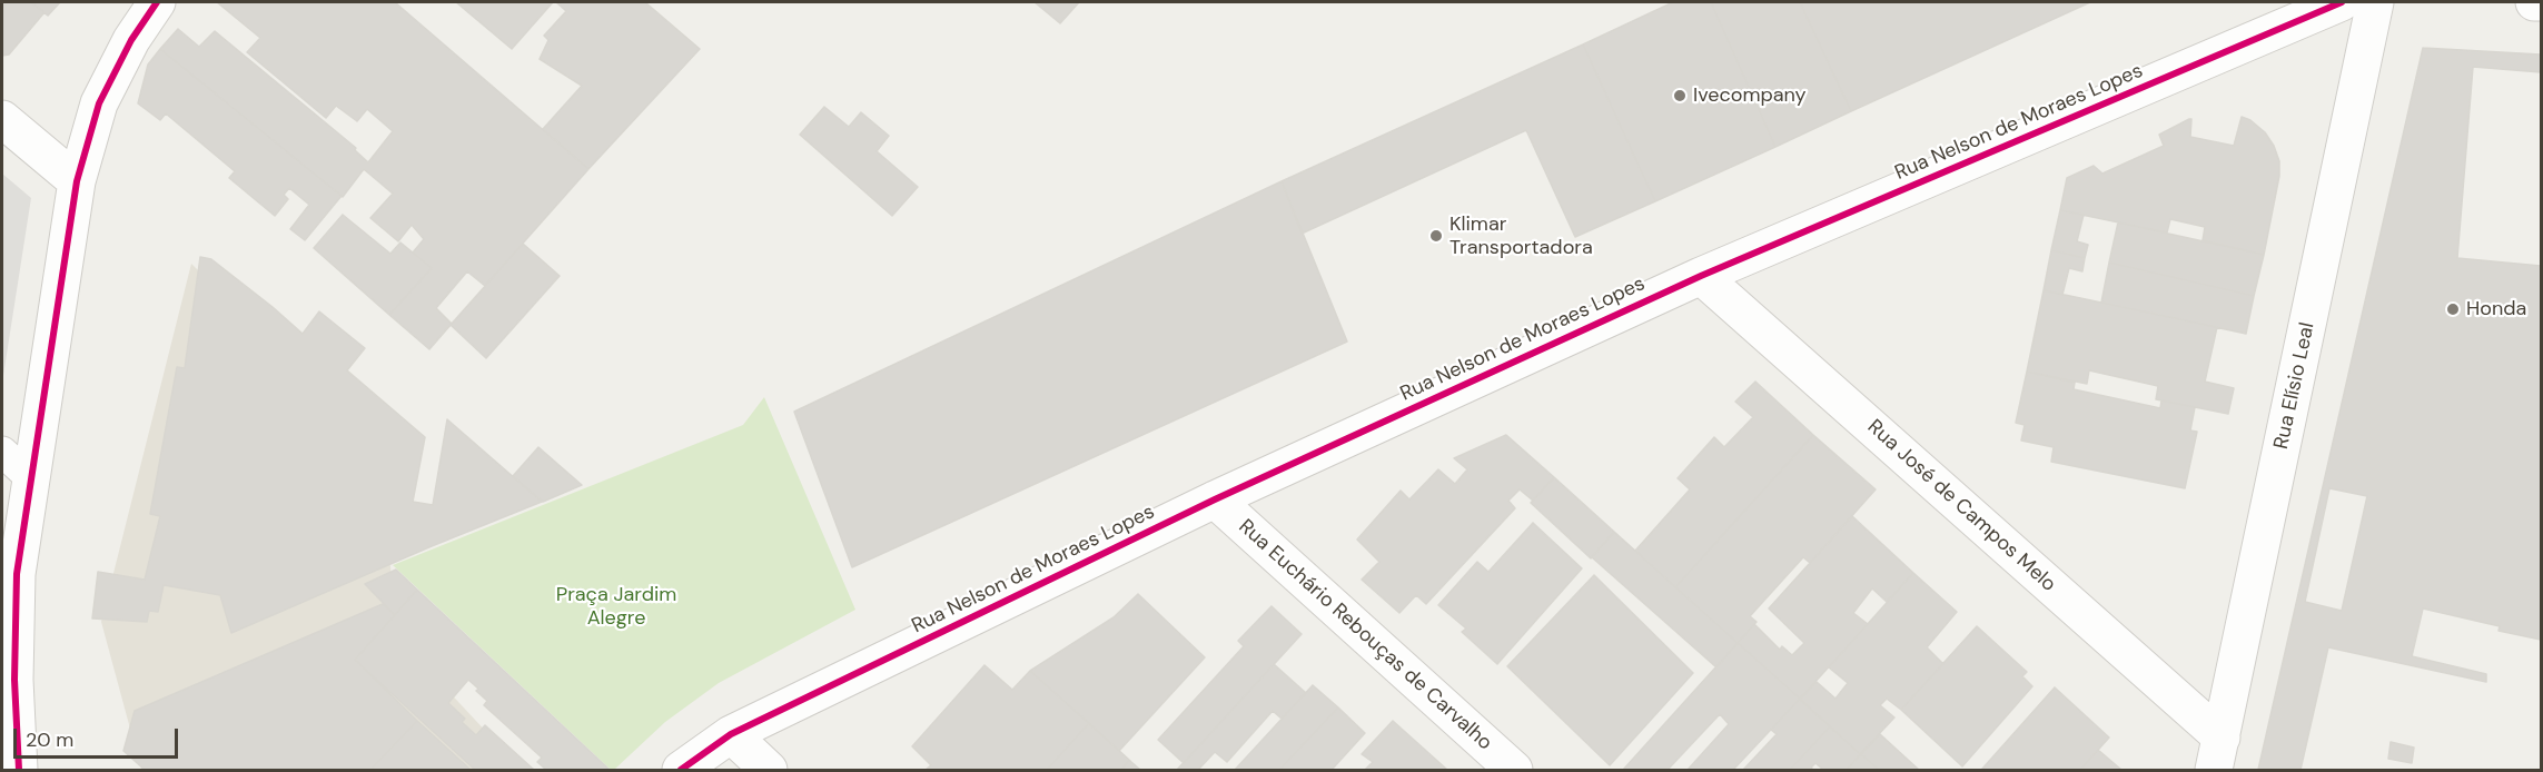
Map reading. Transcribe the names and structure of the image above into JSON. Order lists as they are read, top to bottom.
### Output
{
  "streets": {
    "street": [
      "Rua Nelson de Moraes Lopes",
      "Rua Elísio Leal",
      "Rua José de Campos Melo",
      "Rua Euchário Rebouças de Carvalho"
    ]
  },
  "crossings": [
    ["Rua Nelson de Moraes Lopes", "Rua José de Campos Melo"],
    ["Rua Nelson de Moraes Lopes", "Rua Euchário Rebouças de Carvalho"],
    ["Rua Elísio Leal", "Rua José de Campos Melo"]
  ],
  "parks": ["Praça Jardim Alegre"],
  "places": ["Ivecompany", "Klimar Transportadora", "Honda"],
  "scale_bar": "20 m"
}
